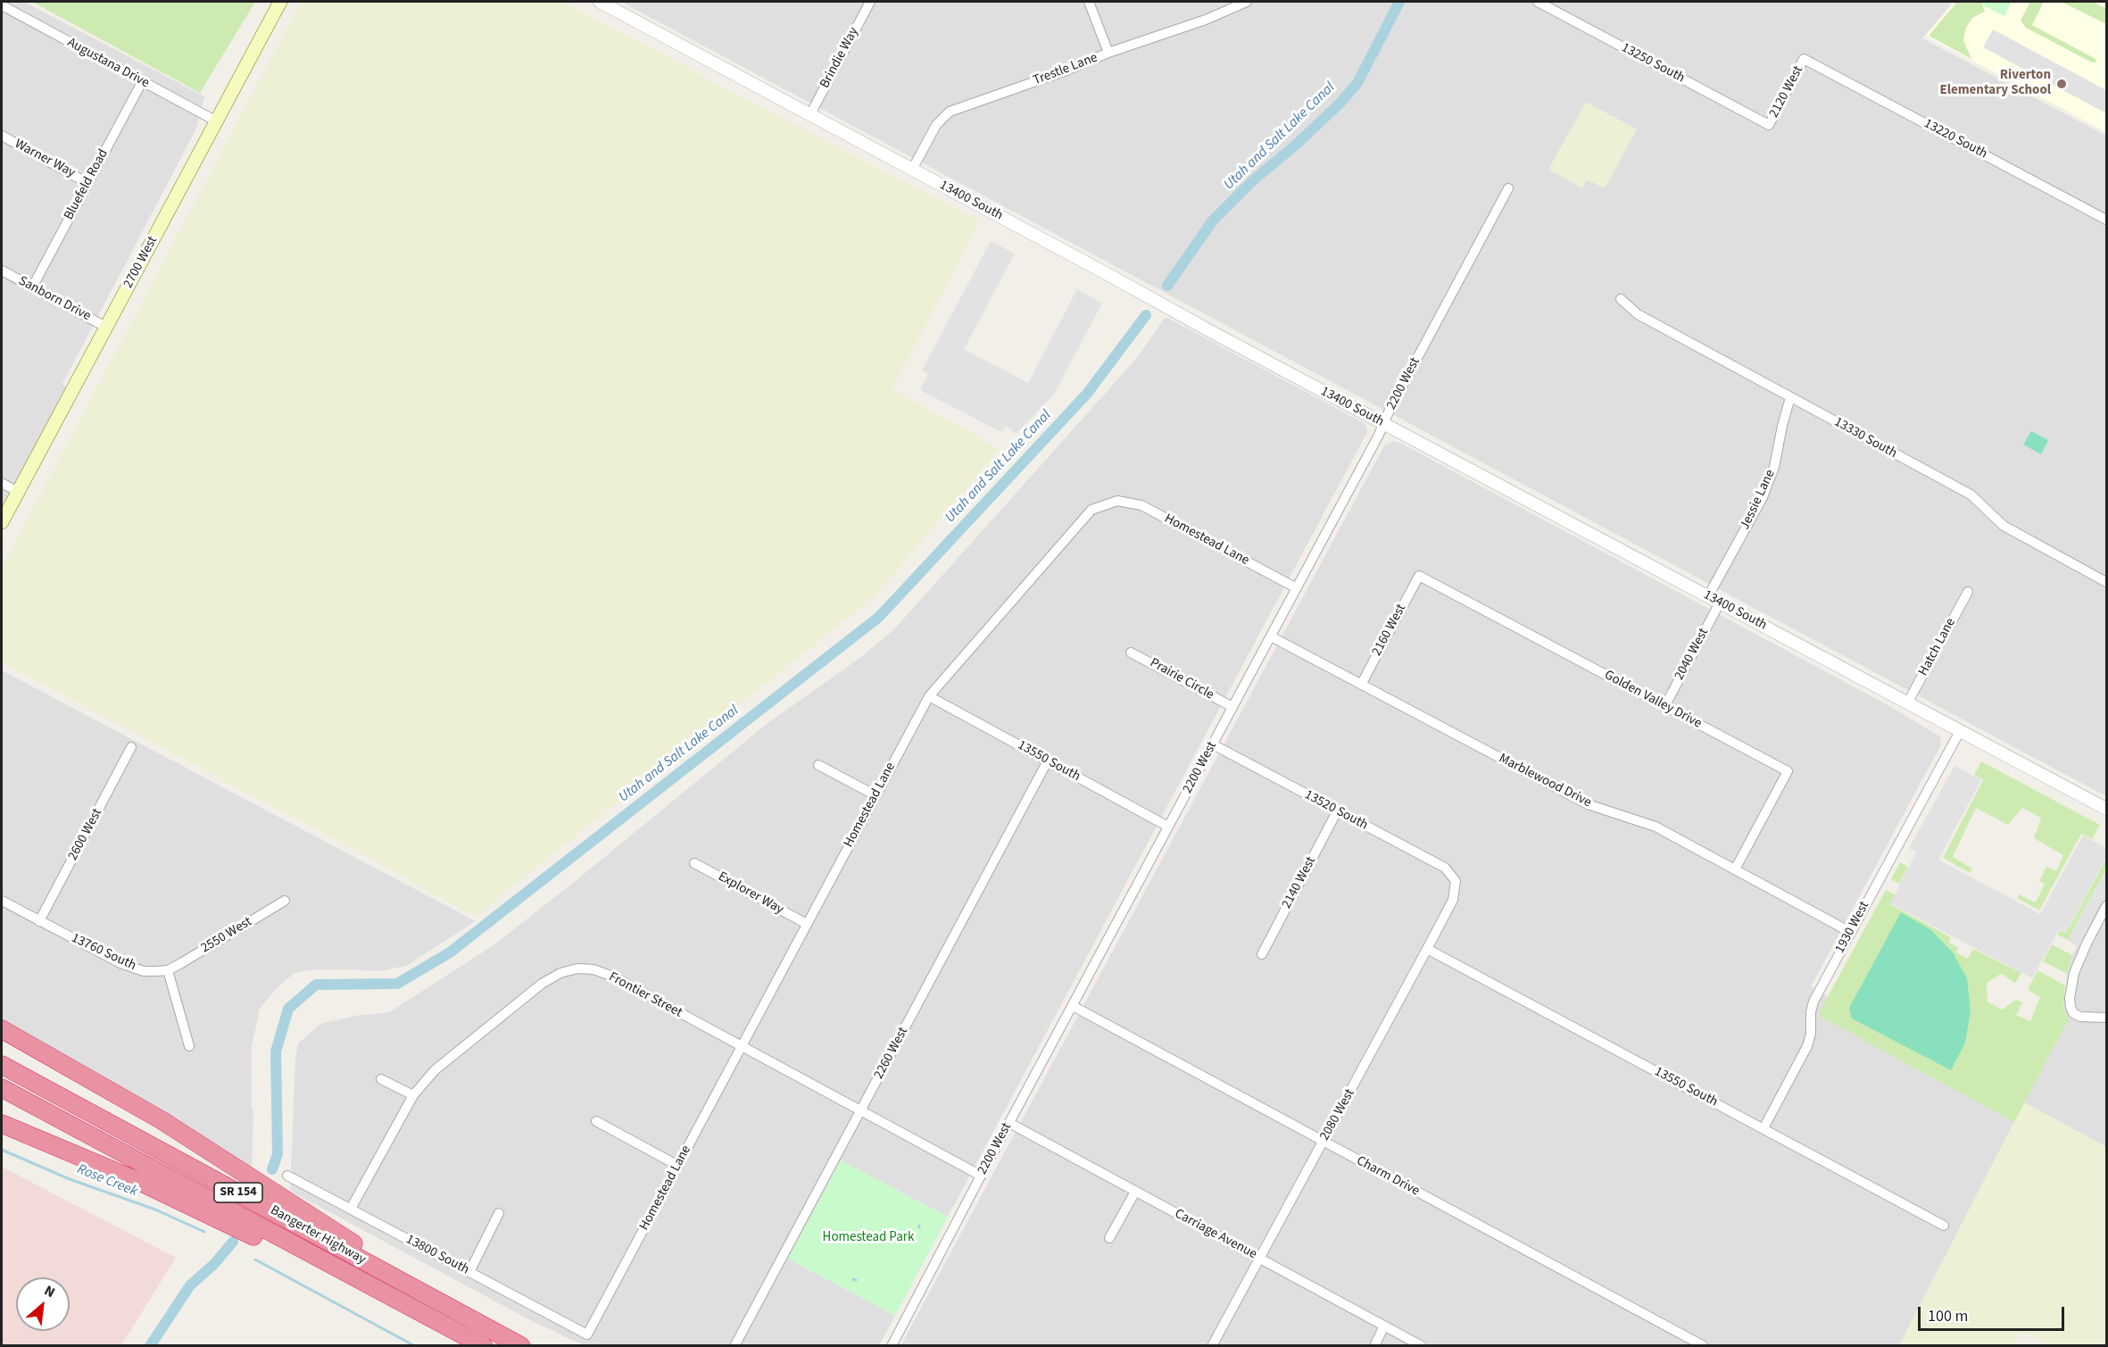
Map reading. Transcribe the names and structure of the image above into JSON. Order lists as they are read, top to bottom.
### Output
{
  "streets": {
    "highway": ["SR 154", "Bangerter Highway"],
    "main road": ["2700 West"],
    "street": [
      "Brindie Way",
      "Augustana Drive",
      "13250 South",
      "Trestle Lane",
      "2120 West",
      "13220 South",
      "Warner Way",
      "Bluefeld Road",
      "13400 South",
      "Sanborn Drive",
      "2200 West",
      "13330 South",
      "Jessie Lane",
      "Homestead Lane",
      "2160 West",
      "Hatch Lane",
      "2040 West",
      "Prairie Circle",
      "Golden Valley Drive",
      "13550 South",
      "Marblewood Drive",
      "13520 South",
      "2600 West",
      "2140 West",
      "Explorer Way",
      "1930 West",
      "2550 West",
      "13760 South",
      "Frontier Street",
      "2260 West",
      "2080 West",
      "Charm Drive",
      "Carriage Avenue",
      "13800 South"
    ]
  },
  "crossings": [
    ["Brindie Way", "13400 South"],
    ["Augustana Drive", "Bluefeld Road"],
    ["Augustana Drive", "2700 West"],
    ["13250 South", "2120 West"],
    ["Trestle Lane", "13400 South"],
    ["2120 West", "13220 South"],
    ["Warner Way", "Bluefeld Road"],
    ["Bluefeld Road", "Sanborn Drive"],
    ["13400 South", "2200 West"],
    ["13400 South", "Jessie Lane"],
    ["13400 South", "Hatch Lane"],
    ["13400 South", "2040 West"],
    ["13400 South", "1930 West"],
    ["2700 West", "Sanborn Drive"],
    ["2200 West", "Homestead Lane"],
    ["2200 West", "Prairie Circle"],
    ["2200 West", "13550 South"],
    ["2200 West", "Marblewood Drive"],
    ["2200 West", "13520 South"],
    ["2200 West", "Frontier Street"],
    ["2200 West", "Charm Drive"],
    ["2200 West", "Carriage Avenue"],
    ["13330 South", "Jessie Lane"],
    ["Homestead Lane", "13550 South"],
    ["Homestead Lane", "Explorer Way"],
    ["Homestead Lane", "Frontier Street"],
    ["Homestead Lane", "13800 South"],
    ["2160 West", "Golden Valley Drive"],
    ["2160 West", "Marblewood Drive"],
    ["2040 West", "Golden Valley Drive"],
    ["Golden Valley Drive", "Marblewood Drive"],
    ["13550 South", "1930 West"],
    ["13550 South", "2260 West"],
    ["13550 South", "2080 West"],
    ["Marblewood Drive", "1930 West"],
    ["13520 South", "2140 West"],
    ["13520 South", "2080 West"],
    ["2600 West", "13760 South"],
    ["2550 West", "13760 South"],
    ["Frontier Street", "2260 West"],
    ["Frontier Street", "13800 South"],
    ["2080 West", "Charm Drive"],
    ["2080 West", "Carriage Avenue"]
  ],
  "water": ["Utah and Salt Lake Canal", "Rose Creek"],
  "parks": ["Homestead Park"],
  "places": ["Riverton Elementary School"],
  "scale_bar": "100 m",
  "north": "top right"
}
